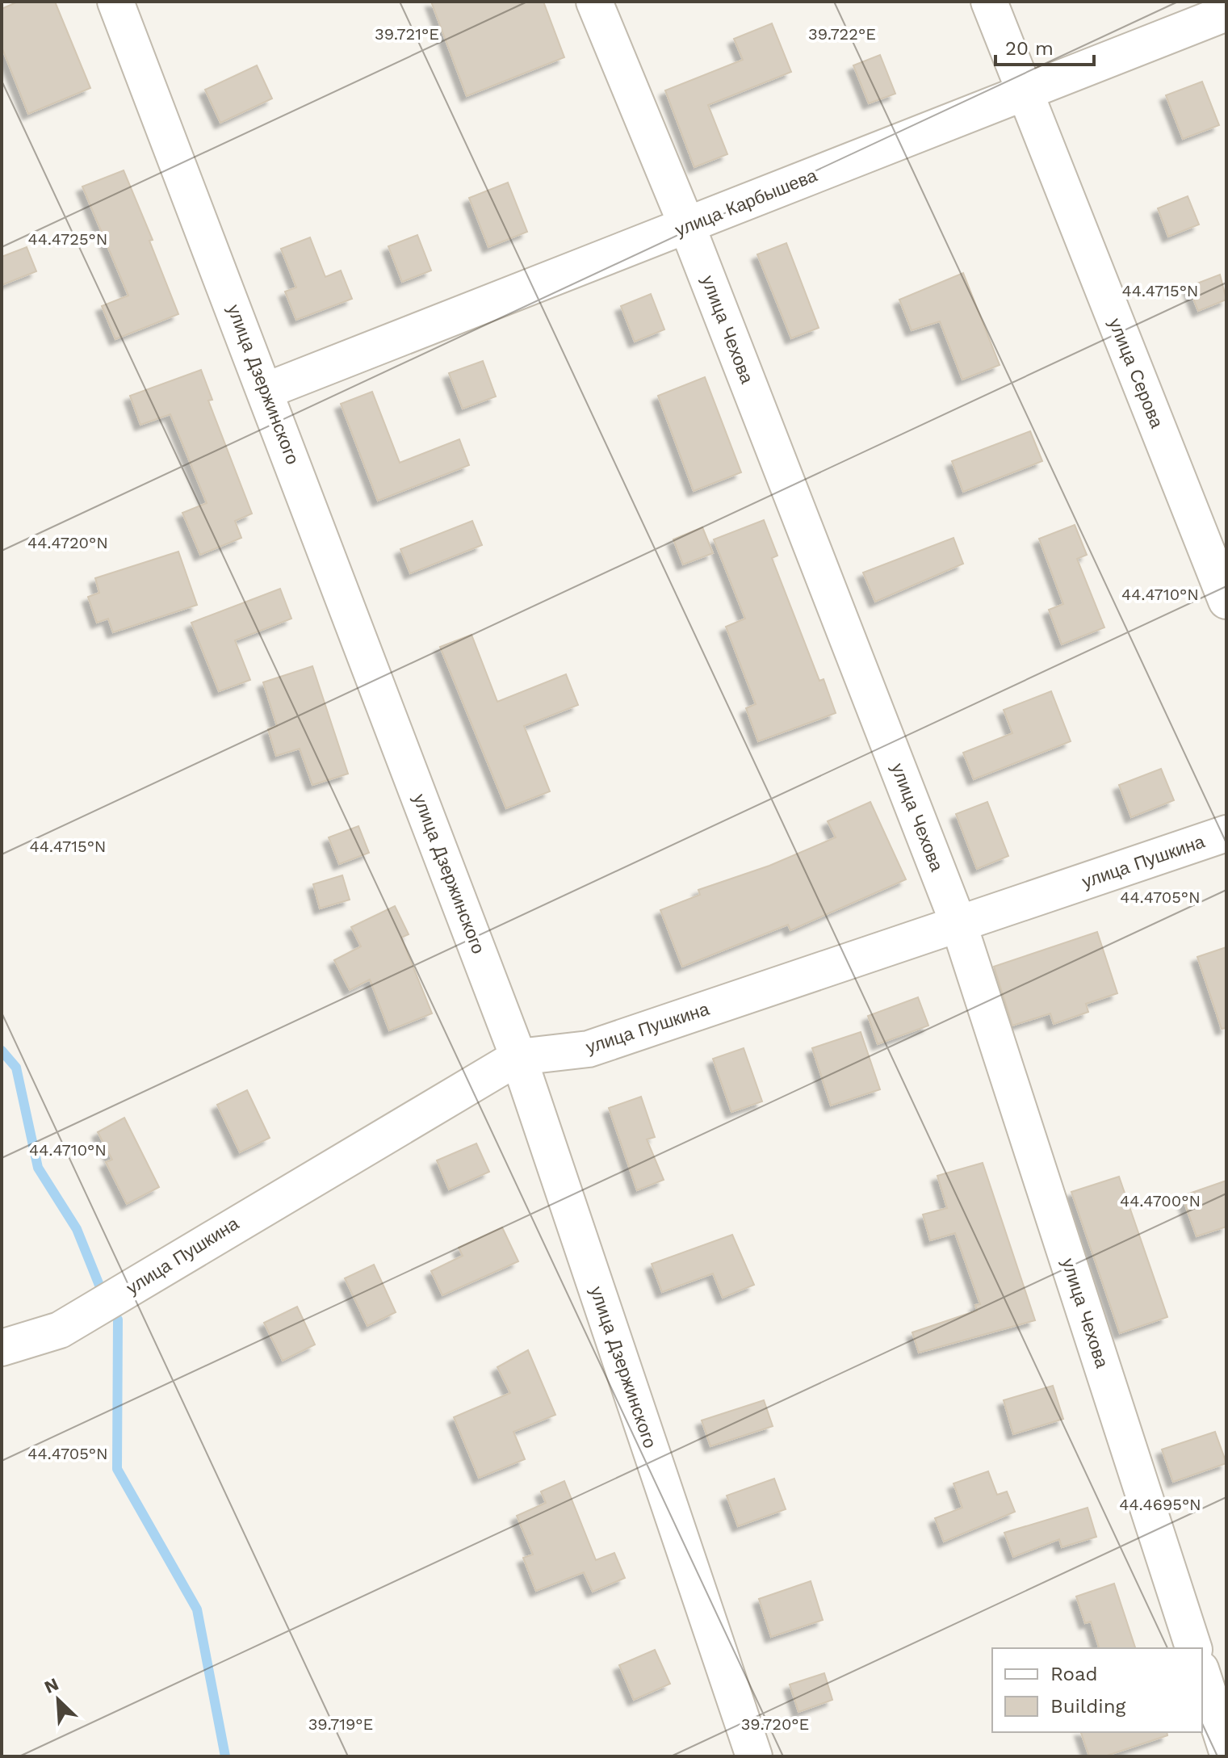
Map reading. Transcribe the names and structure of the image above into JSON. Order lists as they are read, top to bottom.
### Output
{
  "streets": {
    "street": [
      "улица Карбышева",
      "улица Чехова",
      "улица Серова",
      "улица Дзержинского",
      "улица Пушкина"
    ]
  },
  "crossings": [
    ["улица Карбышева", "улица Чехова"],
    ["улица Карбышева", "улица Серова"],
    ["улица Карбышева", "улица Дзержинского"],
    ["улица Чехова", "улица Пушкина"],
    ["улица Дзержинского", "улица Пушкина"]
  ],
  "legend": ["Road", "Building"],
  "scale_bar": "20 m",
  "north": "top left",
  "coordinates": [
    "39.722°E",
    "39.721°E",
    "44.4725°N",
    "44.4715°N",
    "44.4720°N",
    "44.4710°N",
    "44.4705°N",
    "44.4700°N",
    "44.4695°N",
    "39.719°E",
    "39.720°E"
  ]
}
